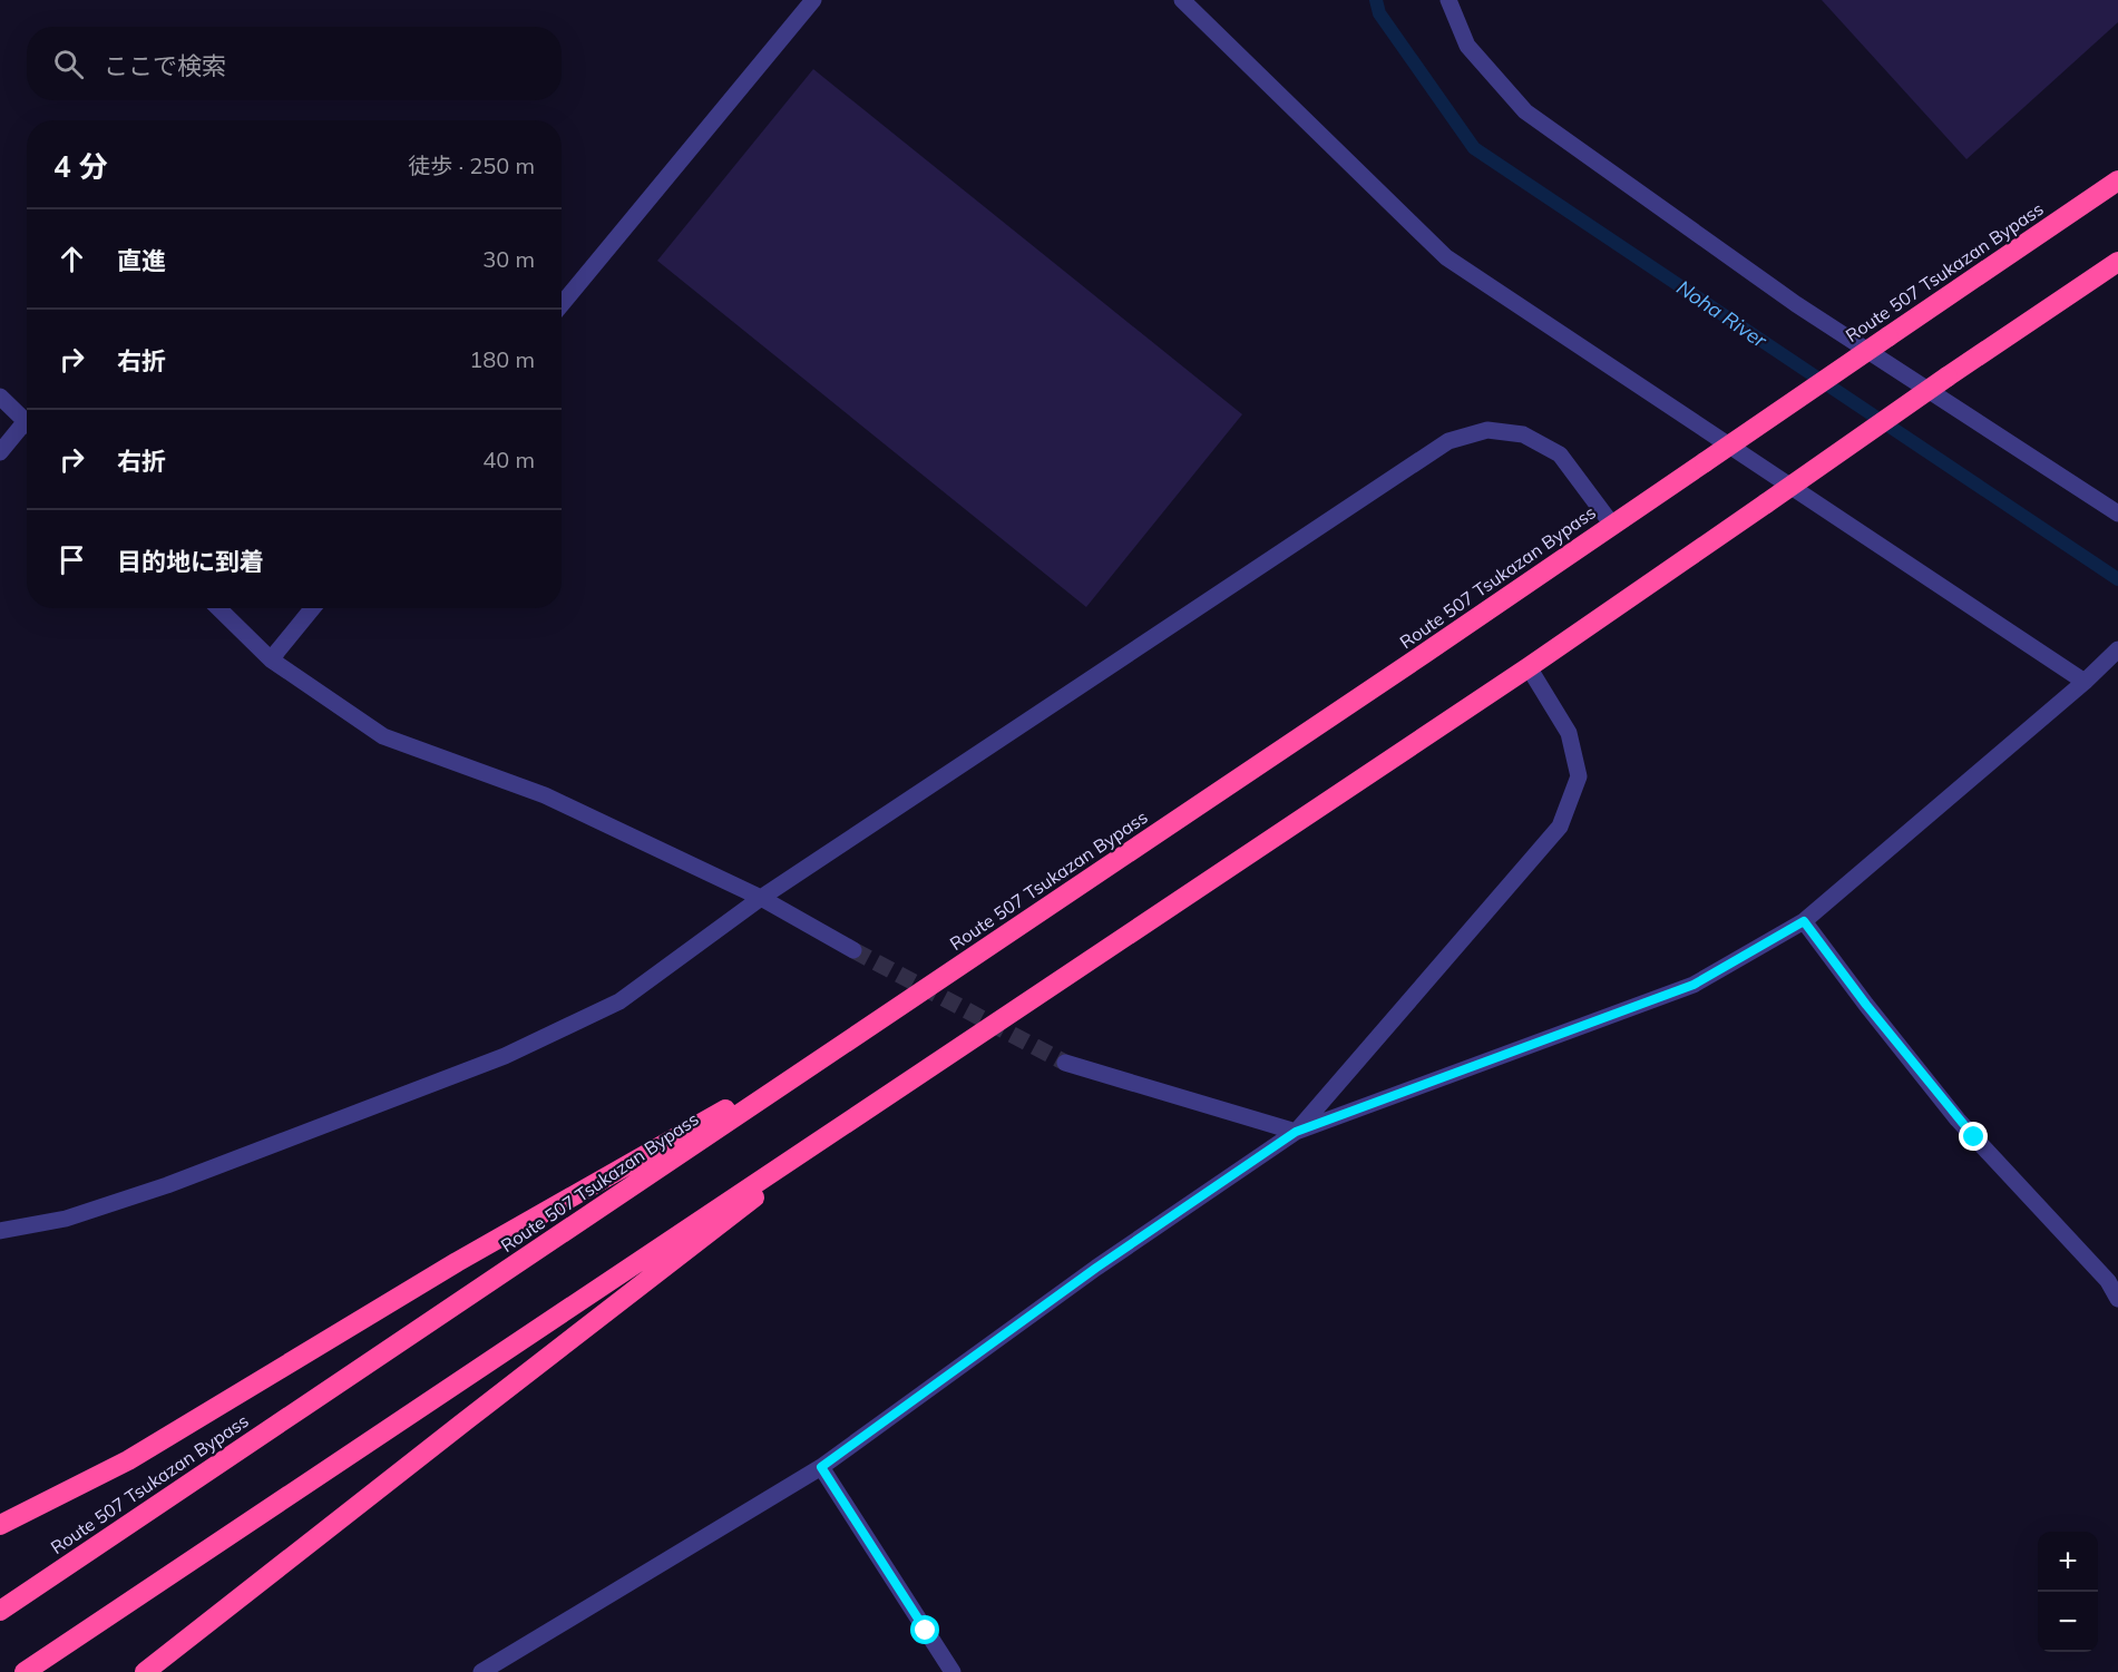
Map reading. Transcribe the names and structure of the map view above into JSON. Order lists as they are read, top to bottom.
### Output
{
  "streets": {
    "highway": ["Route 507 Tsukazan Bypass"]
  },
  "water": ["Noha River"],
  "page": {
    "search": "ここで検索",
    "heading": ["4 分", "徒歩 · 250 m"],
    "list": [
      ["直進", "30 m"],
      ["右折", "180 m"],
      ["右折", "40 m"],
      "目的地に到着"
    ],
    "map_buttons": ["+", "−"]
  }
}
